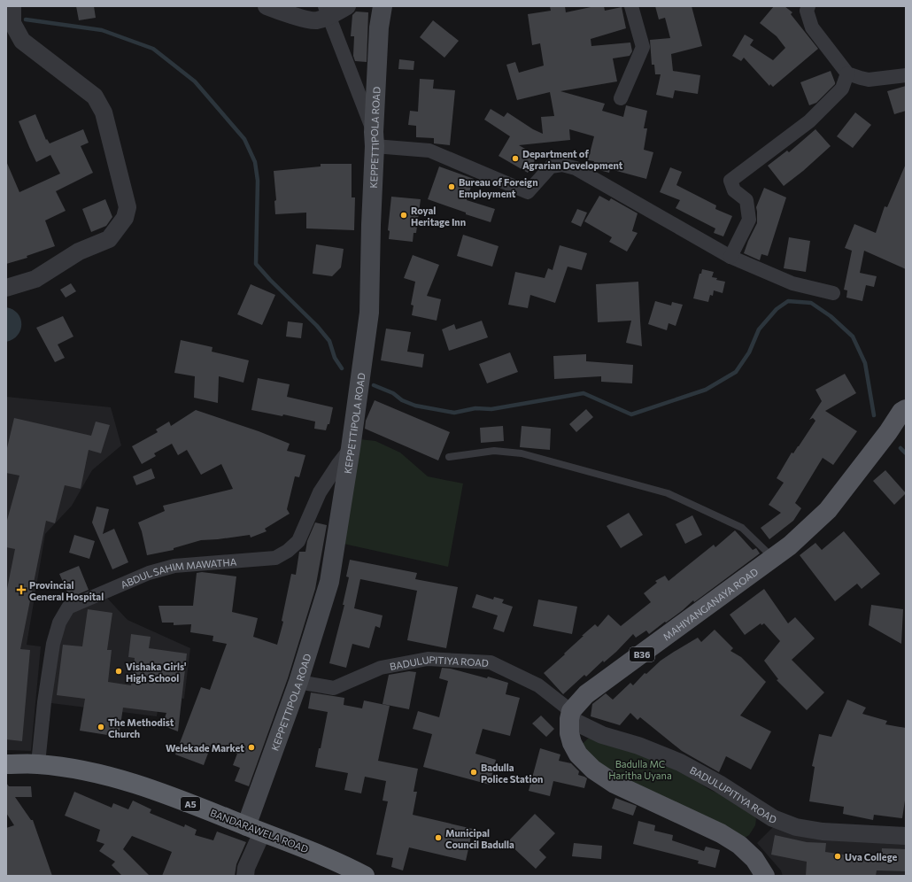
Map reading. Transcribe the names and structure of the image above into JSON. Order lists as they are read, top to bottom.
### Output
{
  "streets": {
    "highway": ["A5", "BANDARAWELA ROAD"],
    "main road": ["KEPPETTIPOLA ROAD", "MAHIYANGANAYA ROAD", "B36"],
    "street": ["ABDUL SAHIM MAWATHA", "BADULUPITIYA ROAD"]
  },
  "crossings": [
    ["KEPPETTIPOLA ROAD", "ABDUL SAHIM MAWATHA"],
    ["KEPPETTIPOLA ROAD", "BADULUPITIYA ROAD"],
    ["KEPPETTIPOLA ROAD", "BANDARAWELA ROAD"],
    ["ABDUL SAHIM MAWATHA", "BANDARAWELA ROAD"],
    ["MAHIYANGANAYA ROAD", "BADULUPITIYA ROAD"]
  ],
  "parks": ["Badulla MC Haritha Uyana"],
  "places": {
    "other": [
      "Department of Agrarian Development",
      "Bureau of Foreign Employment",
      "Royal Heritage Inn",
      "Vishaka Girls' High School",
      "The Methodist Church",
      "Welekade Market",
      "Badulla Police Station",
      "Municipal Council Badulla",
      "Uva College"
    ],
    "health": ["Provincial General Hospital"]
  }
}
